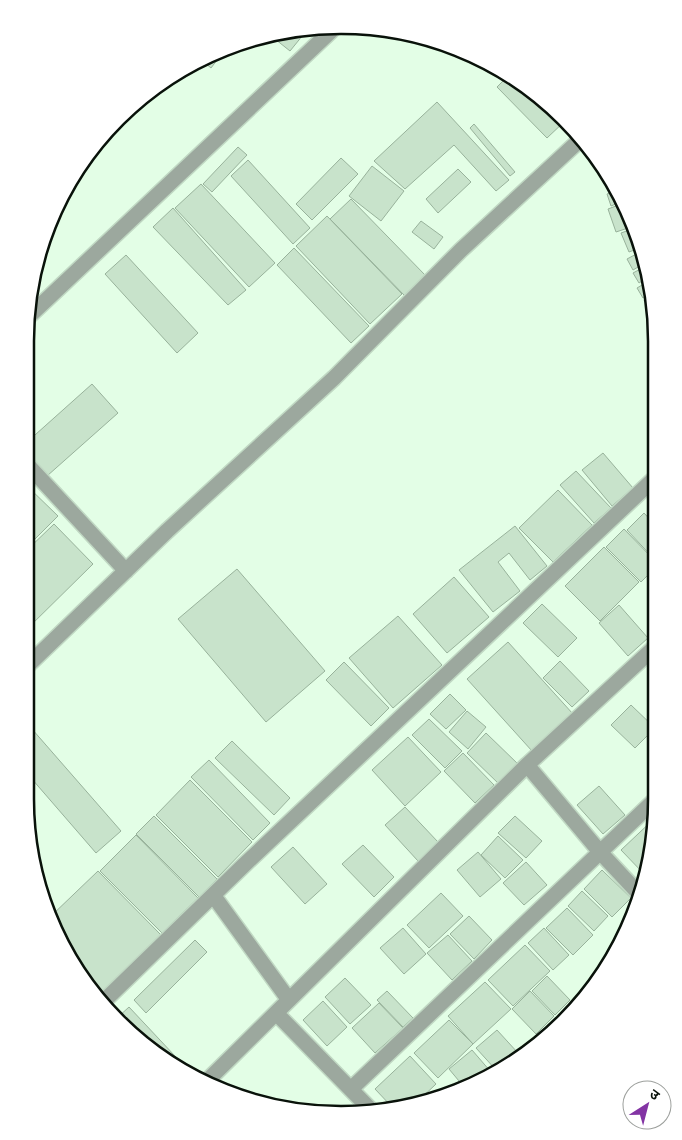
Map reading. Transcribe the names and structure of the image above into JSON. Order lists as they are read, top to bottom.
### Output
{
  "north": "top right"
}
